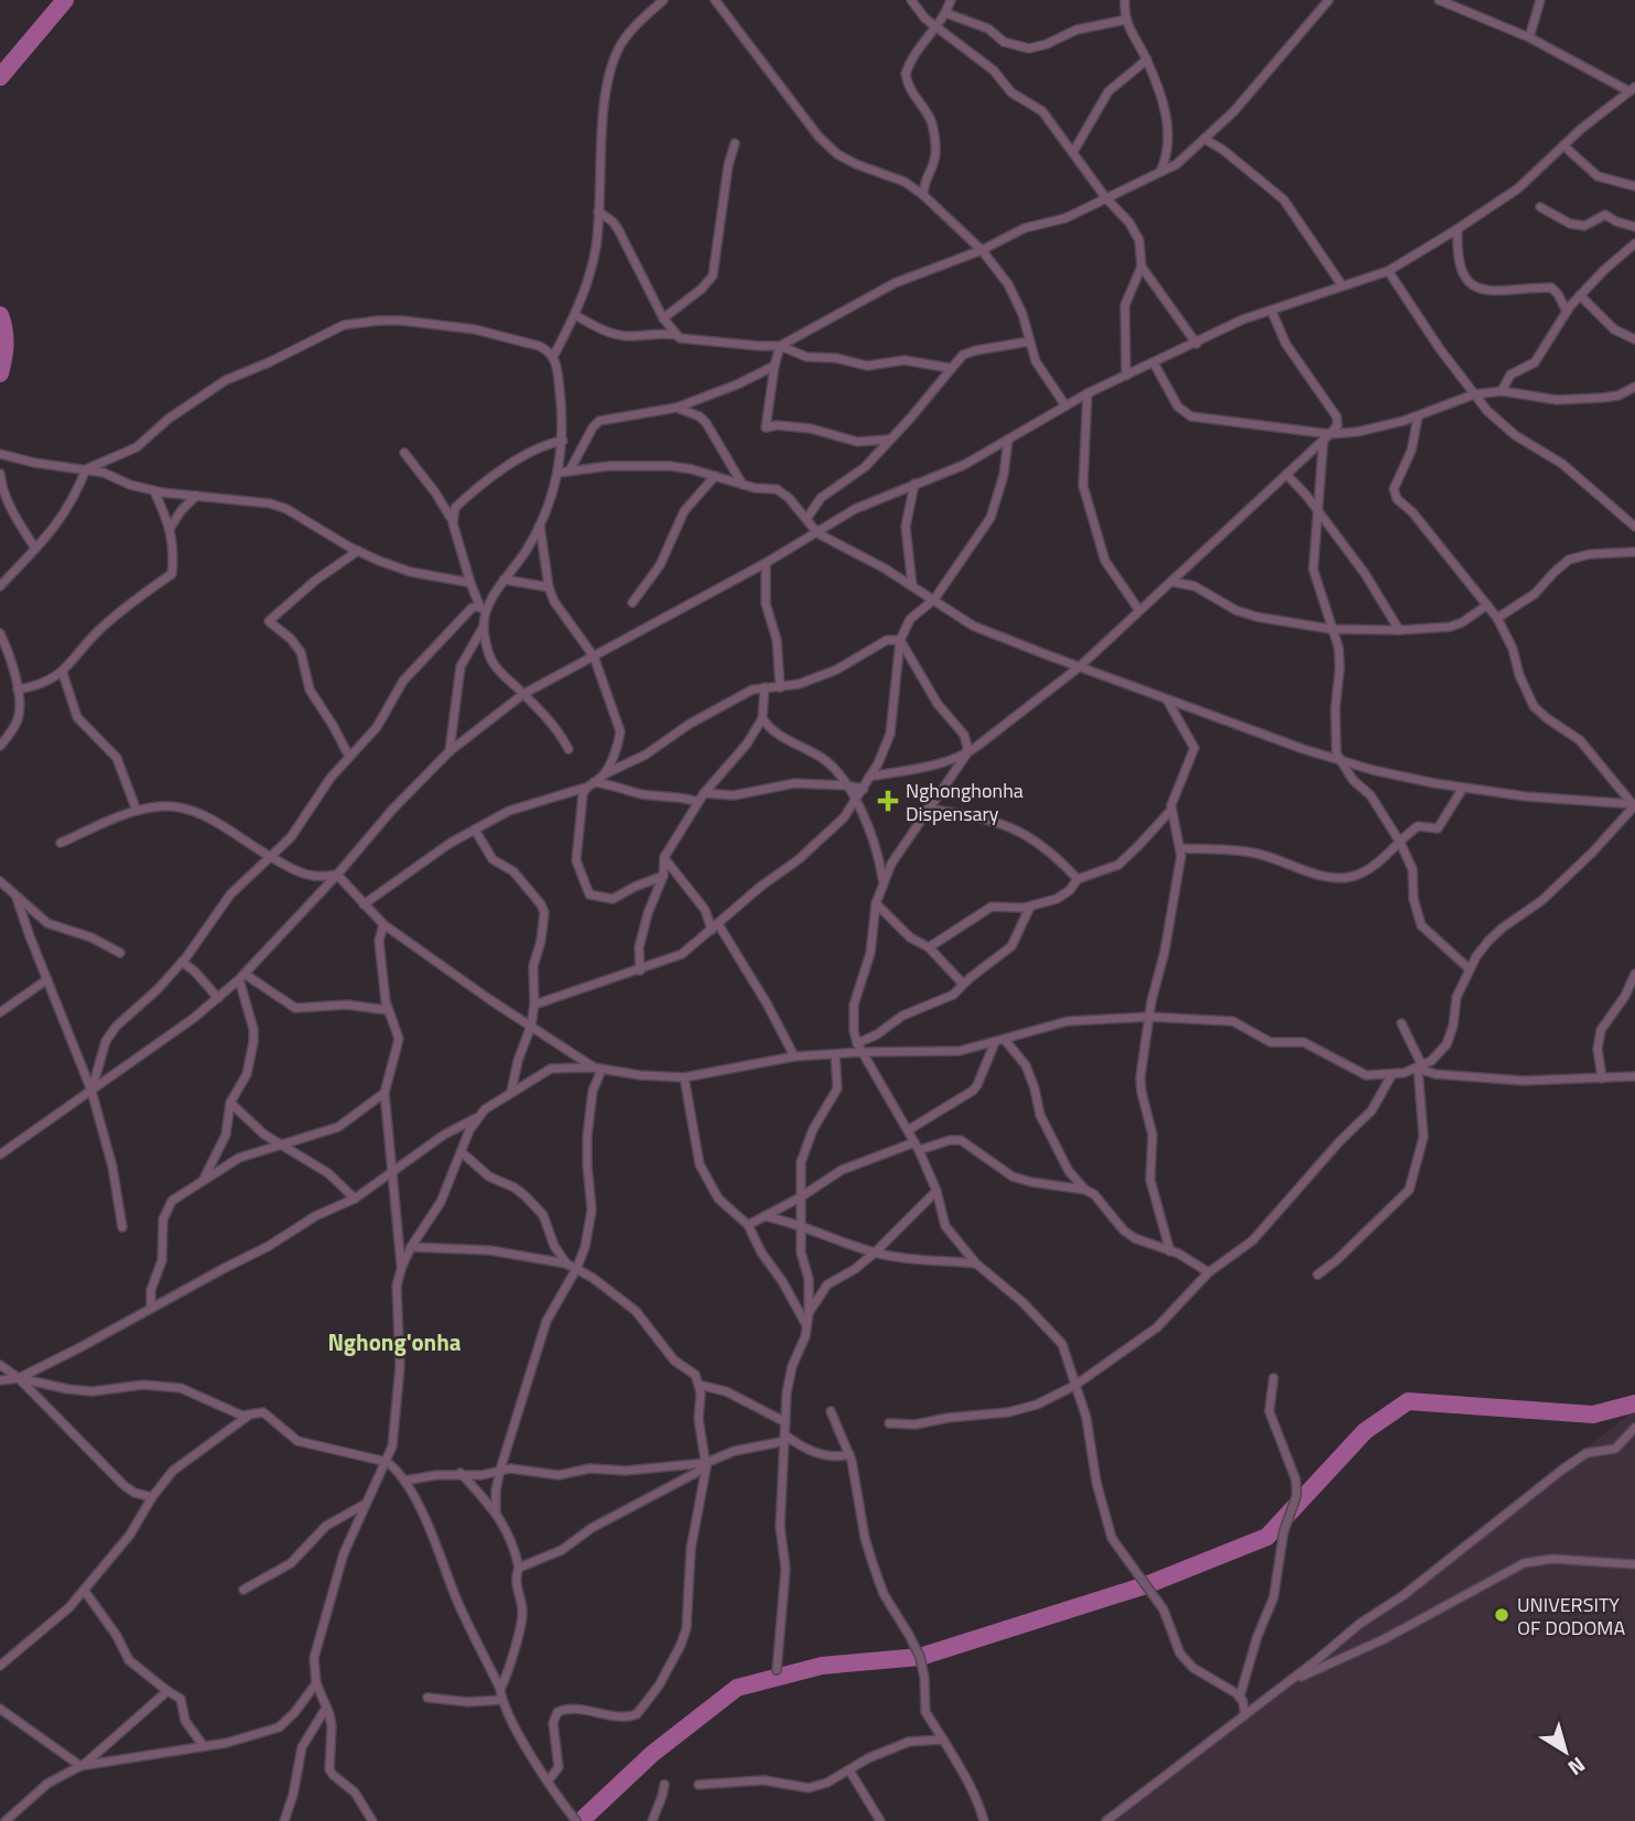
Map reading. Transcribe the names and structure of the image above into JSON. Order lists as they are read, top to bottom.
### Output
{
  "districts": ["Nghong'onha"],
  "places": {
    "health": ["Nghonghonha Dispensary"],
    "other": ["UNIVERSITY OF DODOMA"]
  },
  "north": "bottom right"
}
